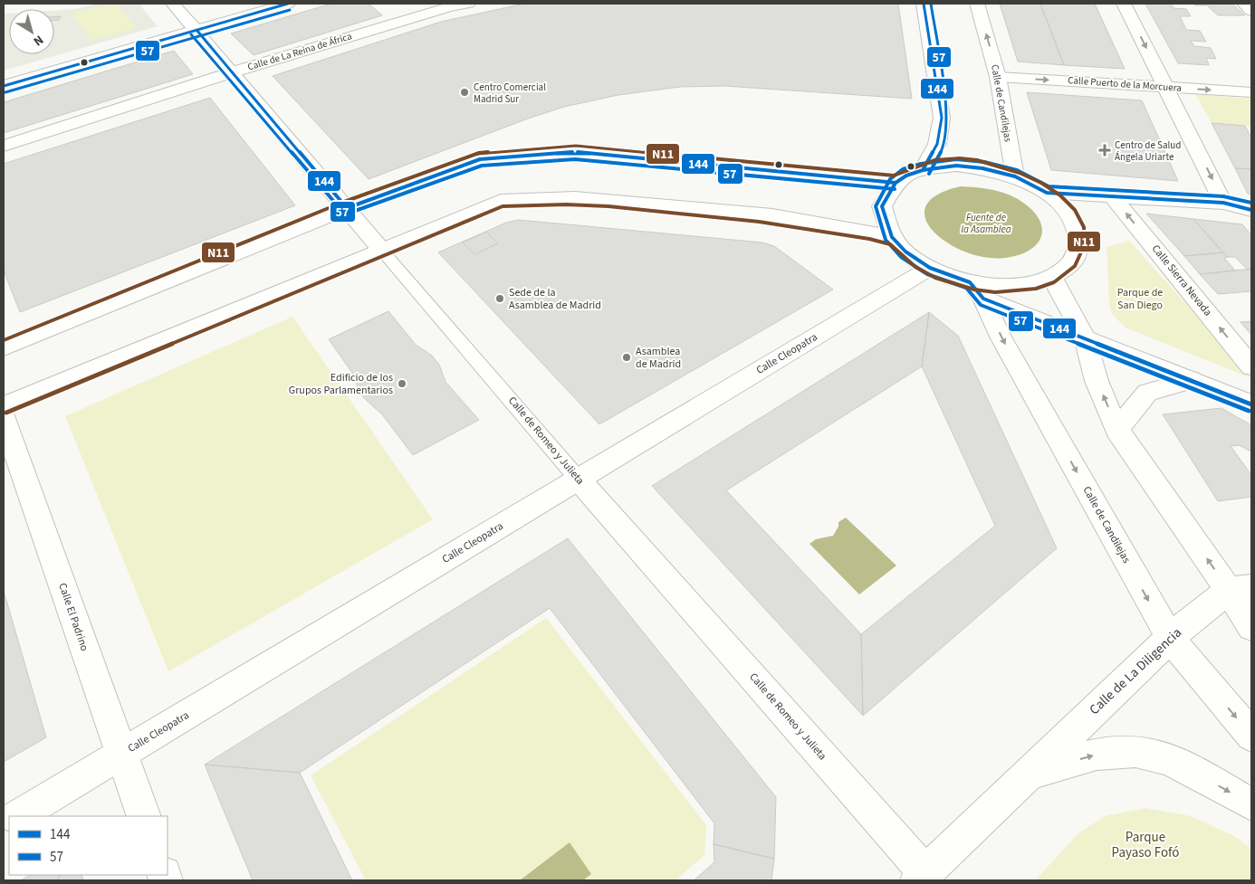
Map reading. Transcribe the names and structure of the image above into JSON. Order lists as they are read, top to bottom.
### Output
{
  "streets": {
    "street": [
      "Calle de La Reina de África",
      "Calle Puerto de la Morcuera",
      "Calle de Candilejas",
      "Calle Sierra Nevada",
      "Calle Cleopatra",
      "Calle de Romeo y Julieta",
      "Calle El Padrino",
      "Calle de La Diligencia"
    ]
  },
  "crossings": [
    ["Calle de La Reina de África", "Calle de Romeo y Julieta"],
    ["Calle Puerto de la Morcuera", "Calle de Candilejas"],
    ["Calle de Candilejas", "Calle Cleopatra"],
    ["Calle de Candilejas", "Calle de La Diligencia"],
    ["Calle Cleopatra", "Calle de Romeo y Julieta"],
    ["Calle Cleopatra", "Calle El Padrino"],
    ["Calle de Romeo y Julieta", "Calle de La Diligencia"]
  ],
  "water": ["Fuente de la Asamblea"],
  "parks": ["Parque de San Diego", "Parque Payaso Fofó"],
  "places": {
    "other": [
      "Centro Comercial Madrid Sur",
      "Sede de la Asamblea de Madrid",
      "Asamblea de Madrid",
      "Edificio de los Grupos Parlamentarios"
    ],
    "health": ["Centro de Salud Ángela Uriarte"]
  },
  "lines": ["transit line 144", "transit line 57", "transit line N11"],
  "legend": ["144", "57"],
  "north": "bottom right"
}
